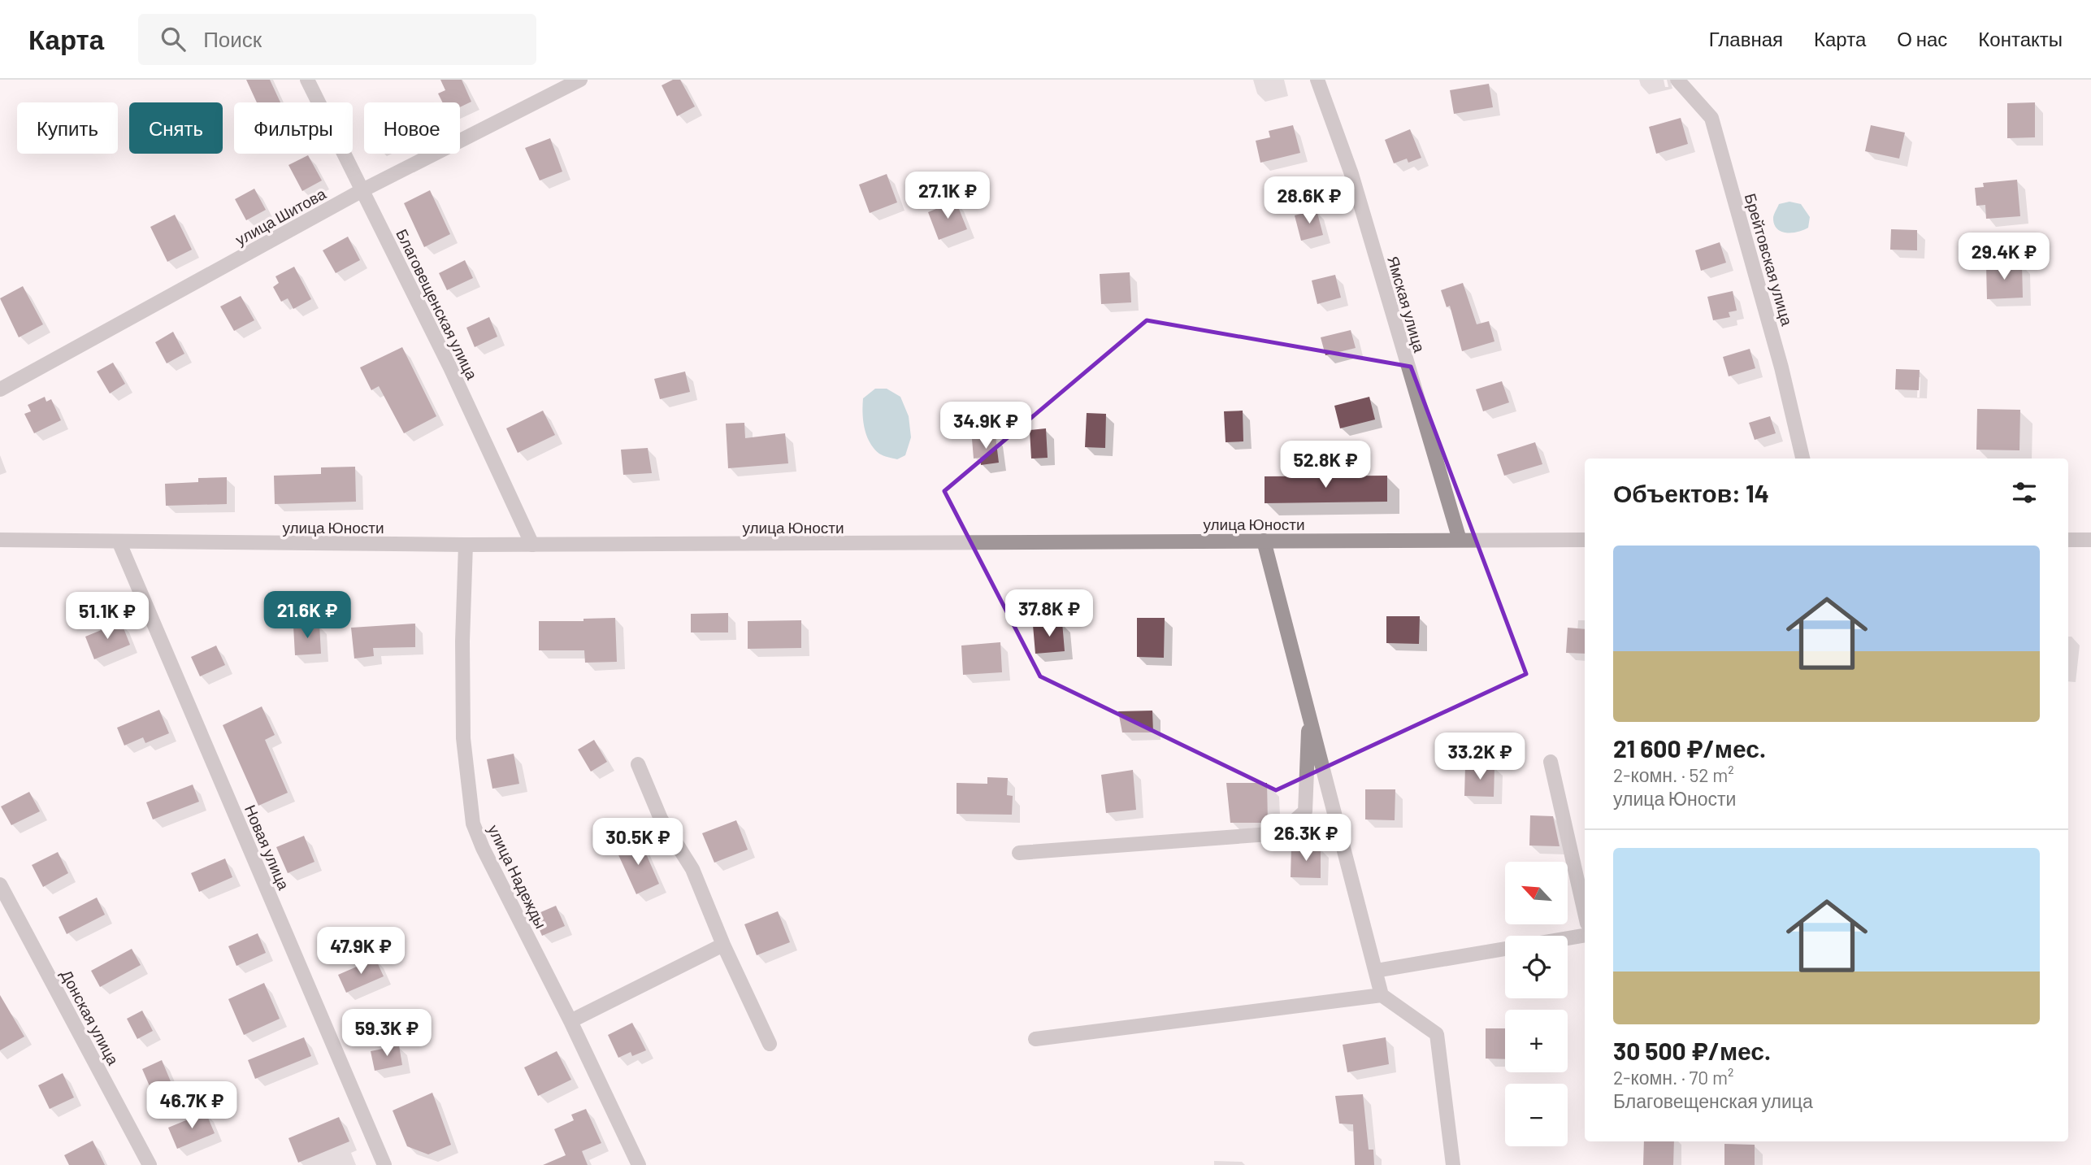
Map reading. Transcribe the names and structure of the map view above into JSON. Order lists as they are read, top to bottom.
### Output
{
  "streets": {
    "street": [
      "улица Шитова",
      "Брейтовская улица",
      "Благовещенская улица",
      "Ямская улица",
      "улица Юности",
      "Новая улица",
      "улица Надежды",
      "Донская улица"
    ]
  },
  "crossings": [
    ["улица Шитова", "Благовещенская улица"],
    ["Благовещенская улица", "улица Юности"],
    ["Ямская улица", "улица Юности"],
    ["улица Юности", "Новая улица"],
    ["улица Юности", "улица Надежды"]
  ],
  "north": "top left",
  "page": {
    "header": "Карта",
    "search": "Поиск",
    "nav": [
      "Главная",
      "Карта",
      "О нас",
      "Контакты"
    ],
    "chip": [
      "Купить",
      "Снять",
      "Фильтры",
      "Новое"
    ],
    "price": [
      "27.1K ₽",
      "28.6K ₽",
      "29.4K ₽",
      "34.9K ₽",
      "52.8K ₽",
      "37.8K ₽",
      "21.6K ₽",
      "51.1K ₽",
      "33.2K ₽",
      "26.3K ₽",
      "30.5K ₽",
      "47.9K ₽",
      "59.3K ₽",
      "46.7K ₽"
    ],
    "heading": "Объектов: 14",
    "list": [
      {
        "name": "21 600 ₽/мес.",
        "note": "2-комн. · 52 m² · улица Юности"
      },
      {
        "name": "30 500 ₽/мес.",
        "note": "2-комн. · 70 m² · Благовещенская улица"
      }
    ],
    "map_buttons": ["+", "−"]
  }
}
